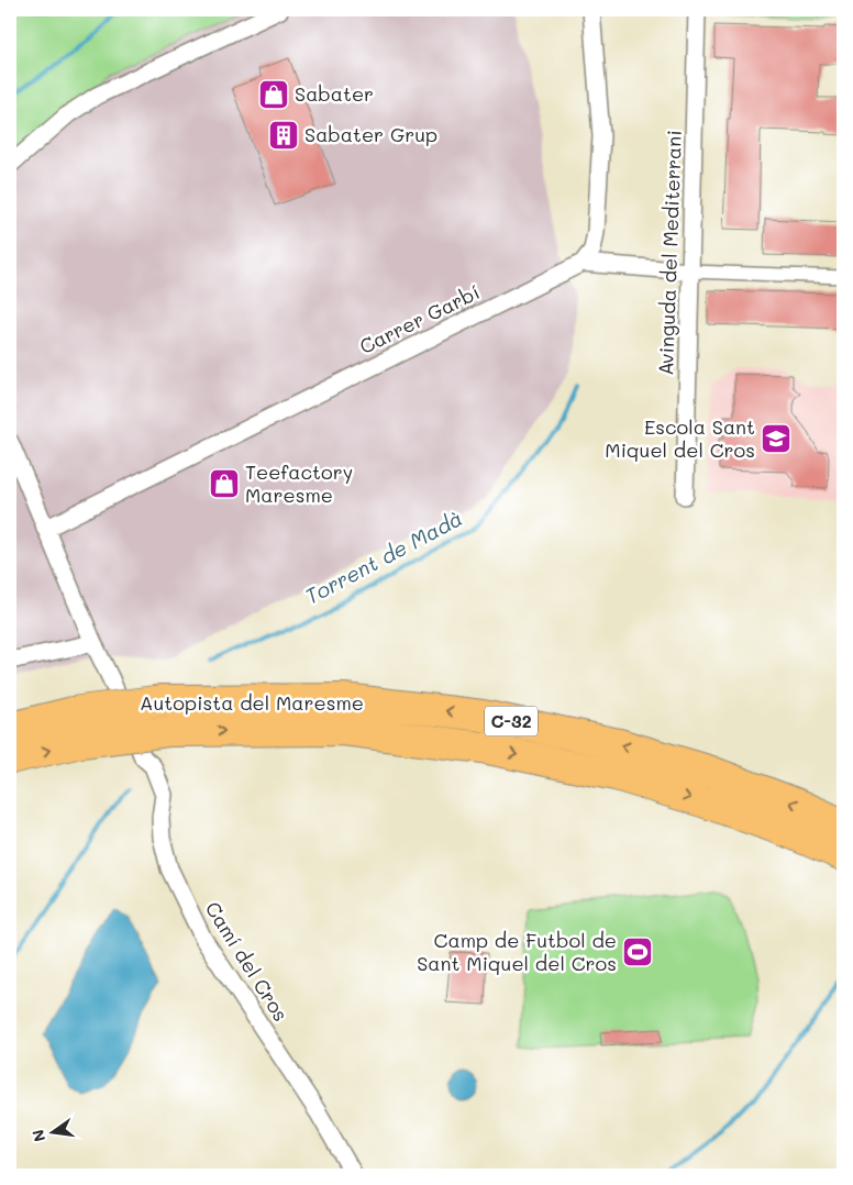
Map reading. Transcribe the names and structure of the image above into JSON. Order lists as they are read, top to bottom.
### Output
{
  "streets": {
    "highway": ["Autopista del Maresme", "C-32"],
    "street": ["Avinguda del Mediterrani", "Carrer Garbí", "Camí del Cros"]
  },
  "crossings": [
    ["Carrer Garbí", "Camí del Cros"]
  ],
  "water": ["Torrent de Madà"],
  "places": {
    "shop": ["Sabater", "Teefactory Maresme"],
    "building": ["Sabater Grup"],
    "school or university": ["Escola Sant Miquel del Cros"],
    "sports": ["Camp de Futbol de Sant Miquel del Cros"]
  },
  "north": "left"
}
